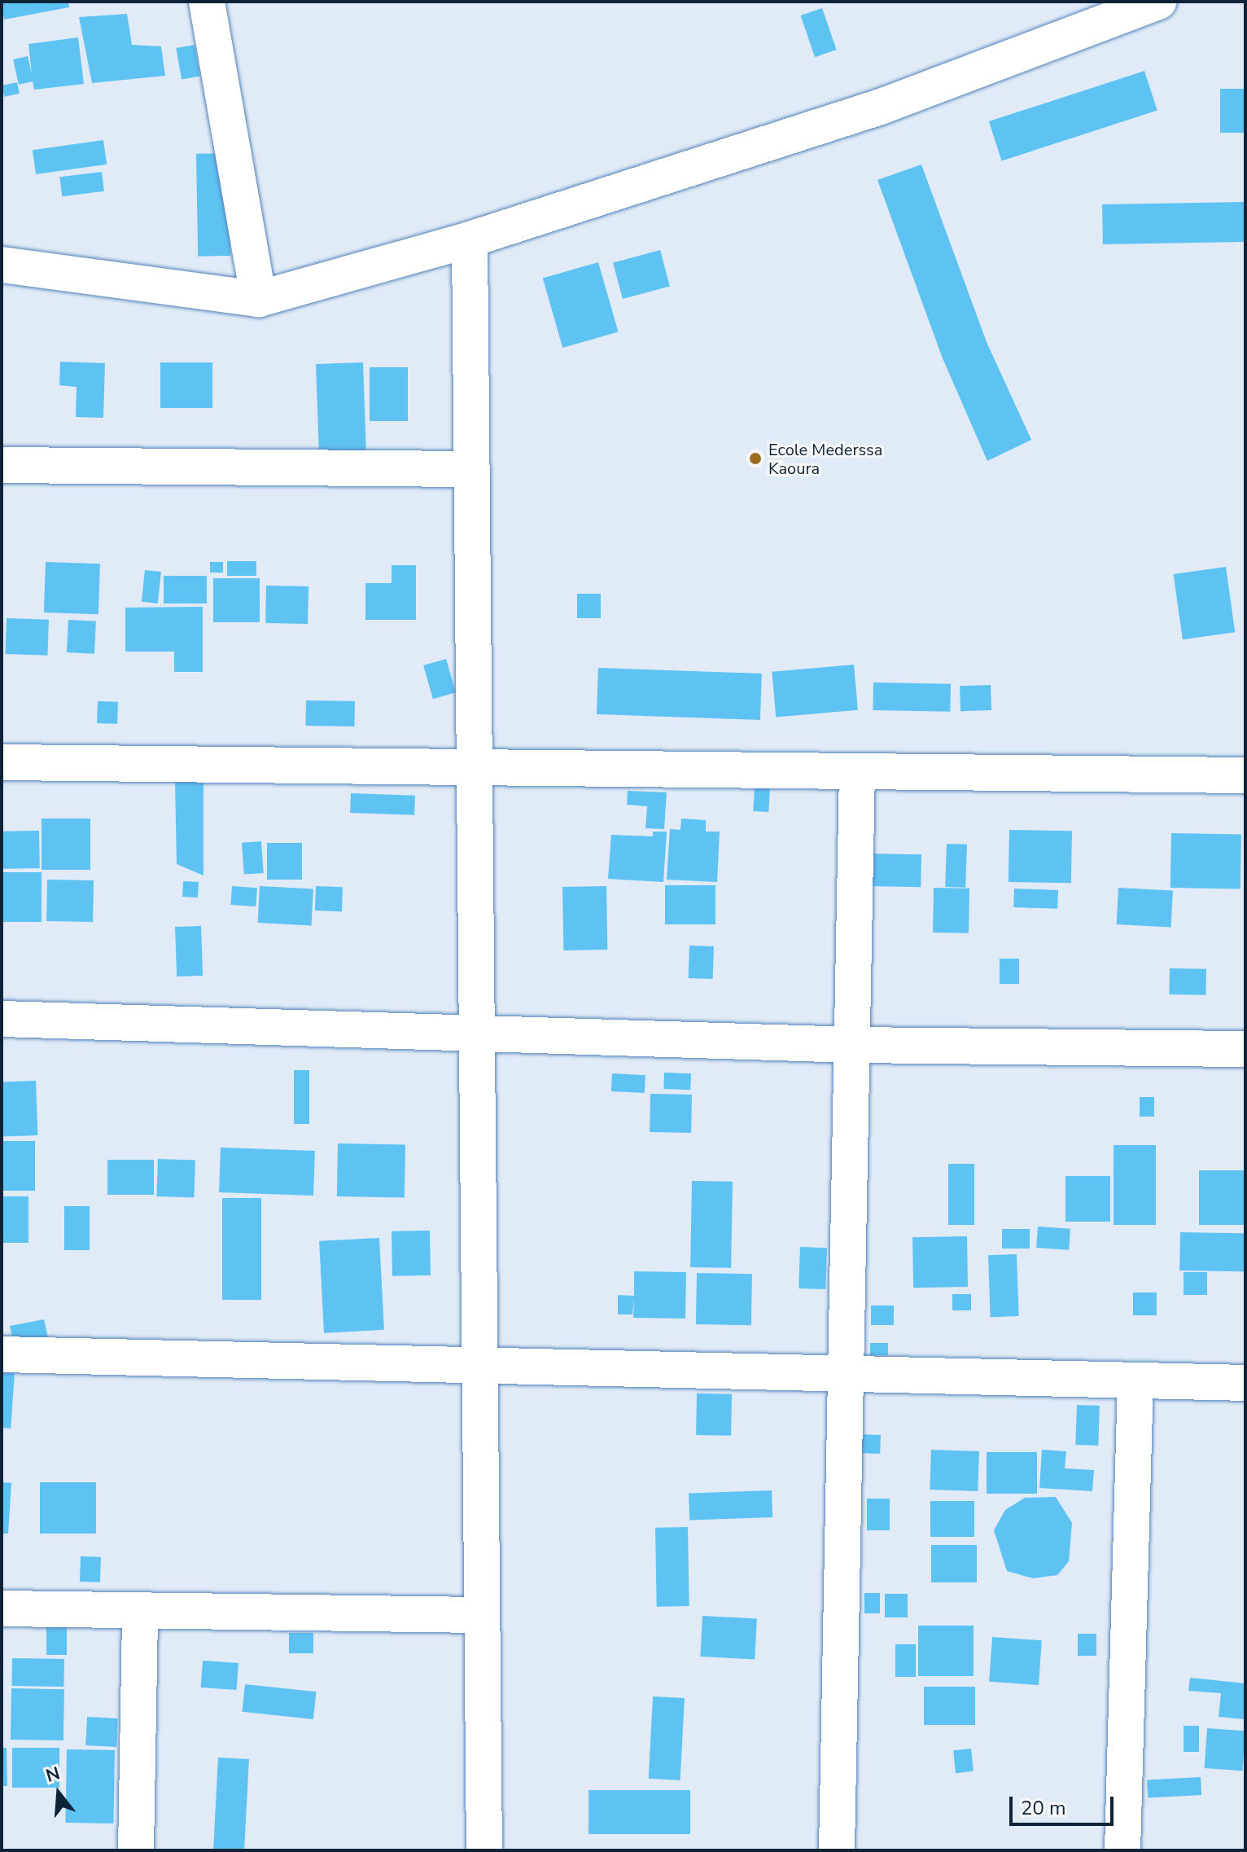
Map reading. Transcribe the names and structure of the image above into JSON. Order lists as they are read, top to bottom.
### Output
{
  "places": ["Ecole Mederssa Kaoura"],
  "scale_bar": "20 m",
  "north": "top"
}
